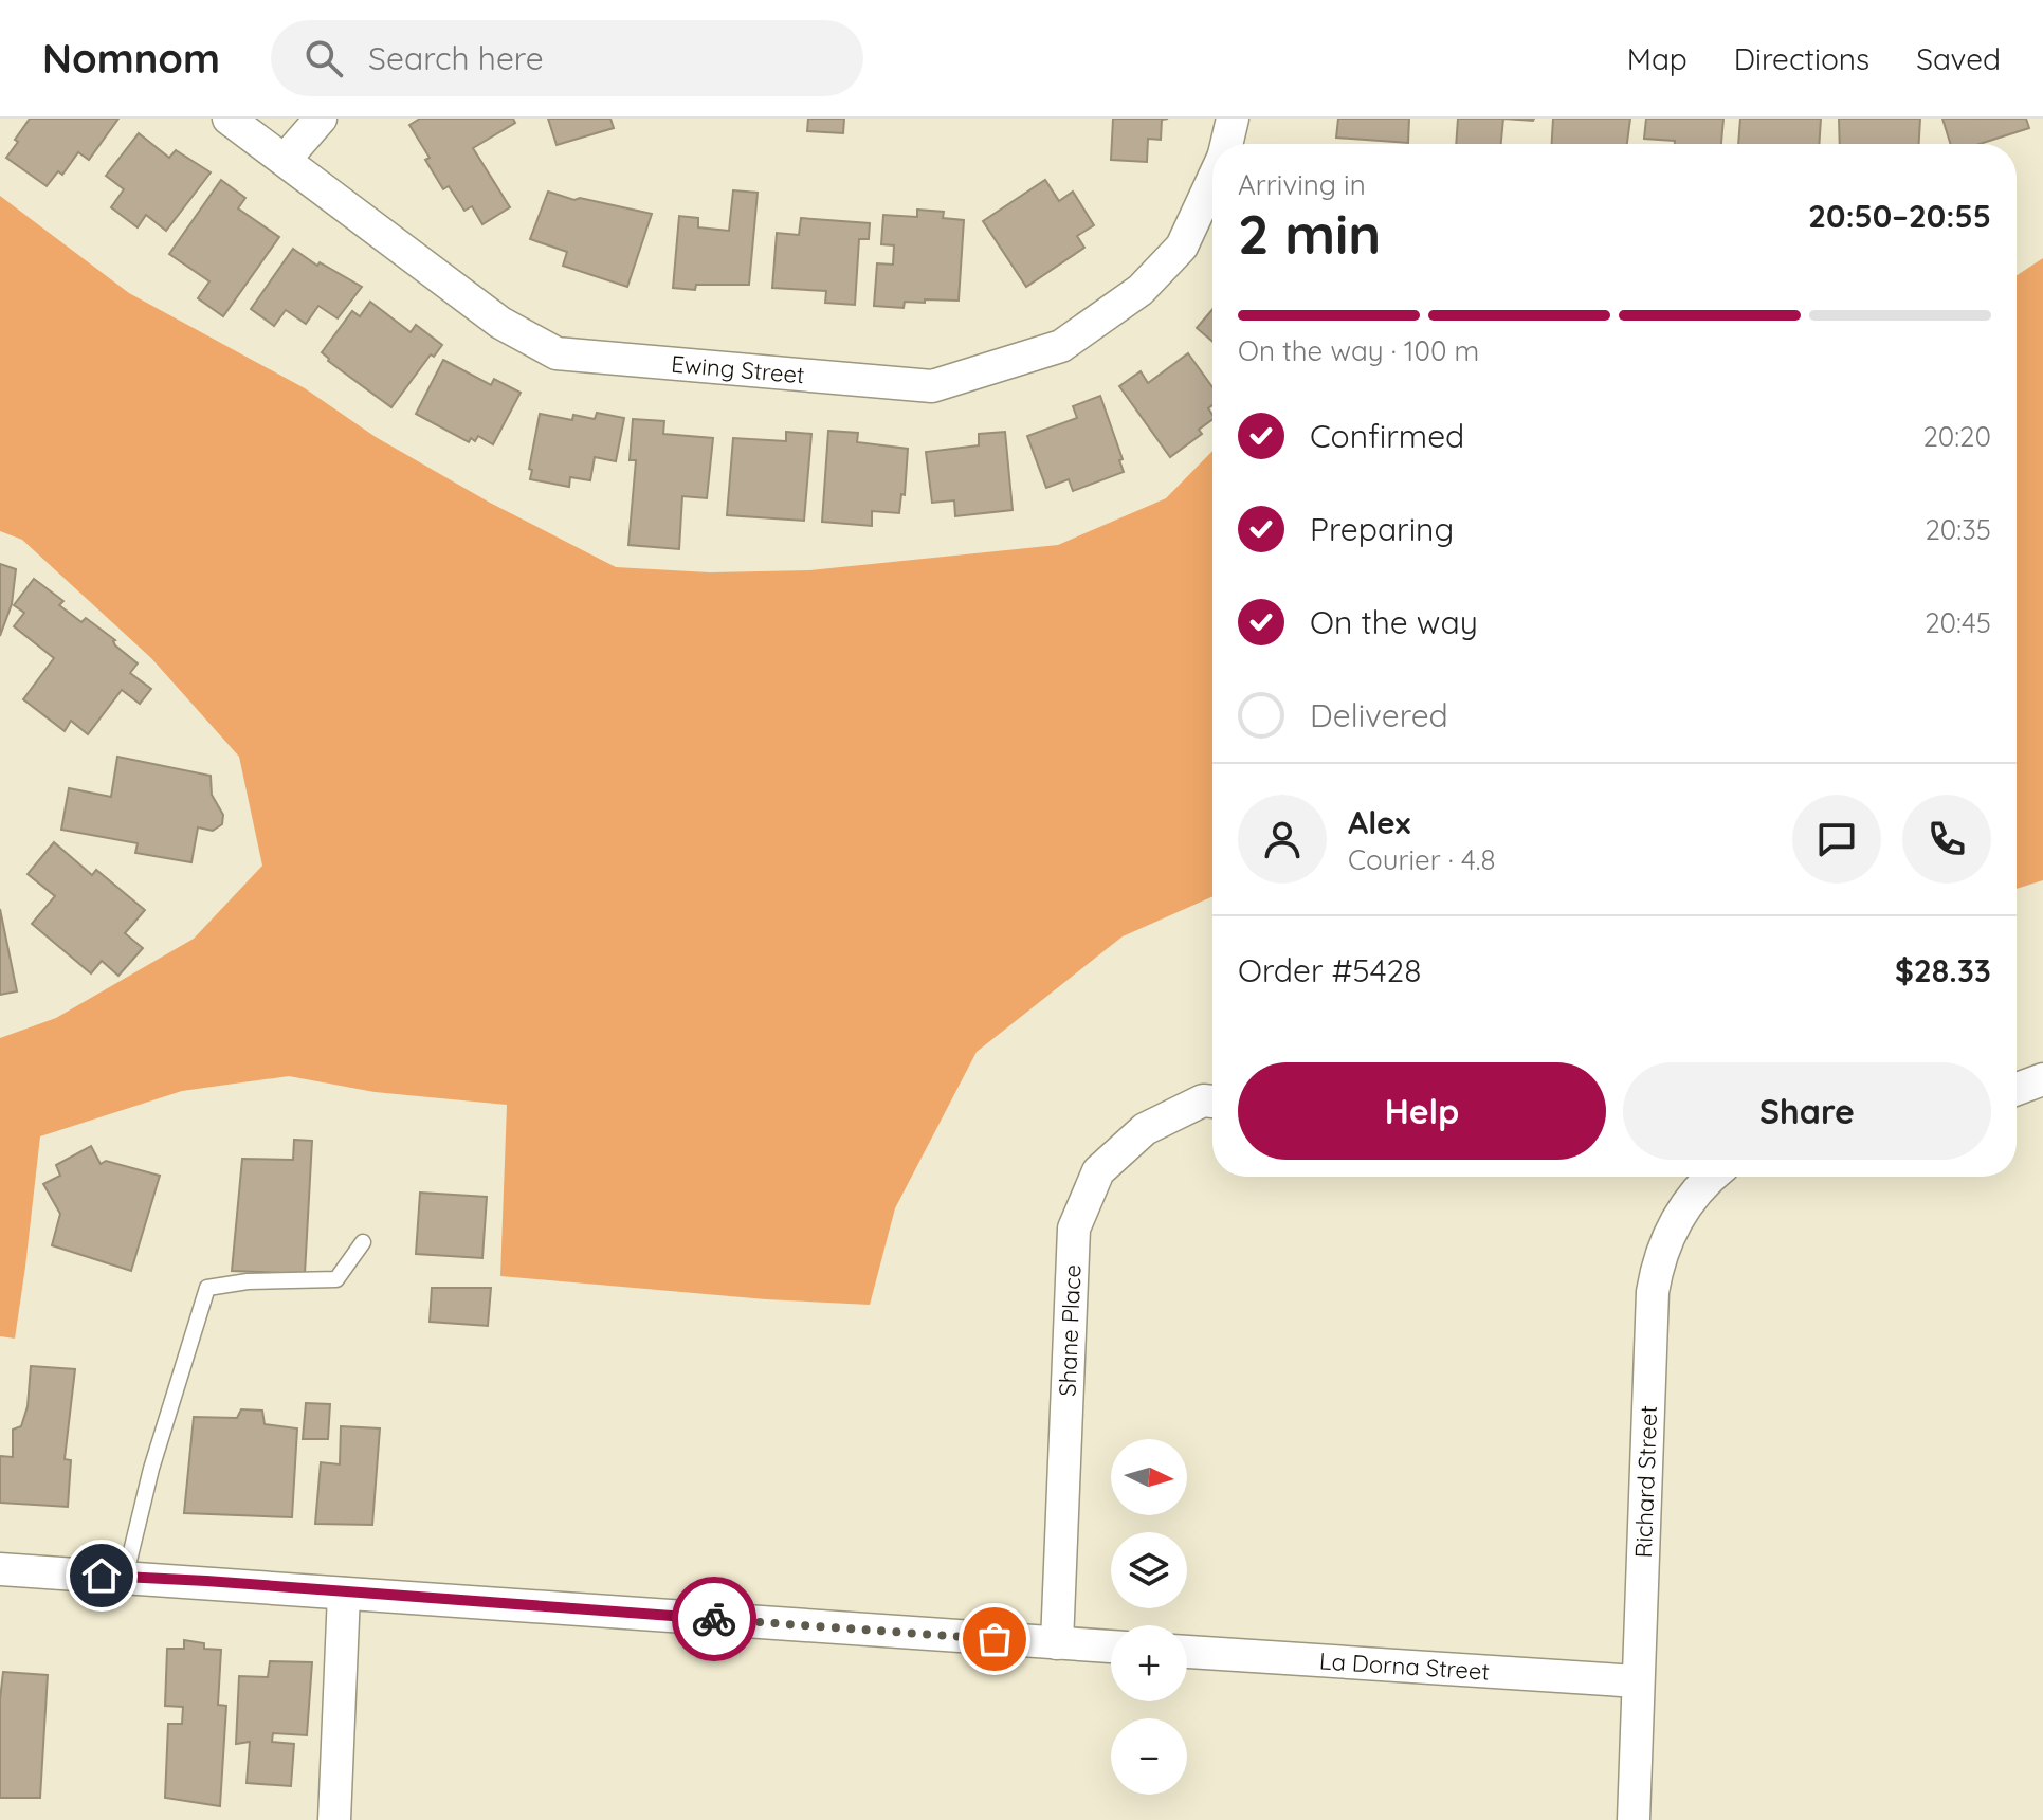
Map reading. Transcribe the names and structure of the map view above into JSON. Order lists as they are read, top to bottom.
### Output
{
  "streets": {
    "street": [
      "Ewing Street",
      "Shane Place",
      "Richard Street",
      "La Dorna Street"
    ]
  },
  "crossings": [
    ["Richard Street", "La Dorna Street"]
  ],
  "north": "right",
  "page": {
    "header": "Nomnom",
    "search": "Search here",
    "nav": ["Map", "Directions", "Saved"],
    "heading": ["2 min", "Arriving in", "20:50–20:55"],
    "panel": [
      "Alex",
      "Courier · 4.8",
      "Order #5428",
      "$28.33"
    ],
    "bar": "On the way · 100 m",
    "list": [
      ["Confirmed", "20:20"],
      ["Preparing", "20:35"],
      ["On the way", "20:45"],
      "Delivered"
    ],
    "buttons": ["Help", "Share"],
    "map_buttons": ["+", "−"]
  }
}
